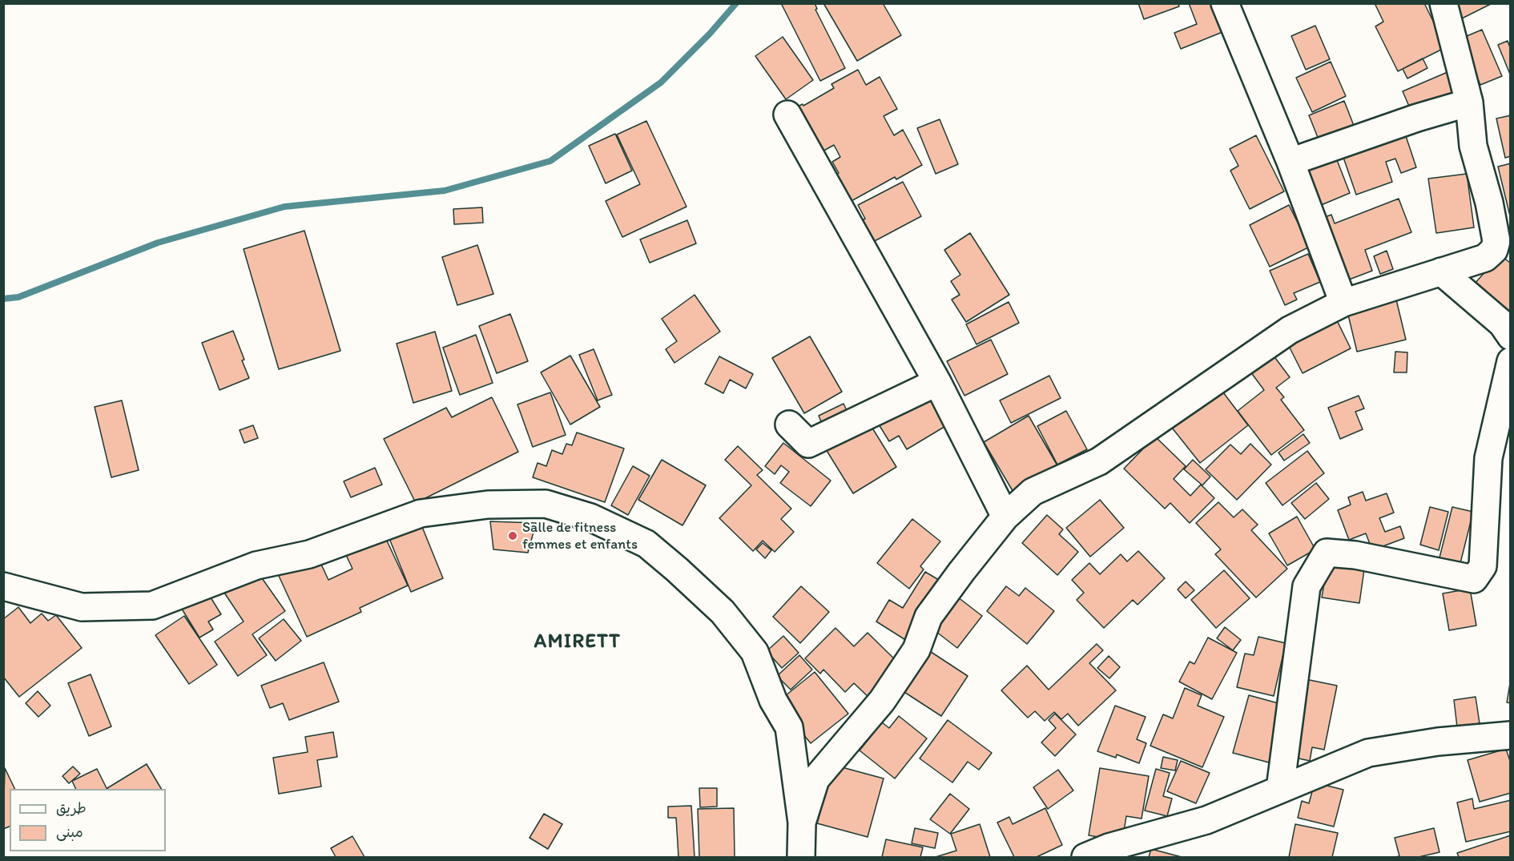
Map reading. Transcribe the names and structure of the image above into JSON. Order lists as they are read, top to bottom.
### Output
{
  "districts": ["AMIRETT"],
  "places": ["Salle de fitness femmes et enfants"],
  "legend": ["طريق", "مبنى"]
}
